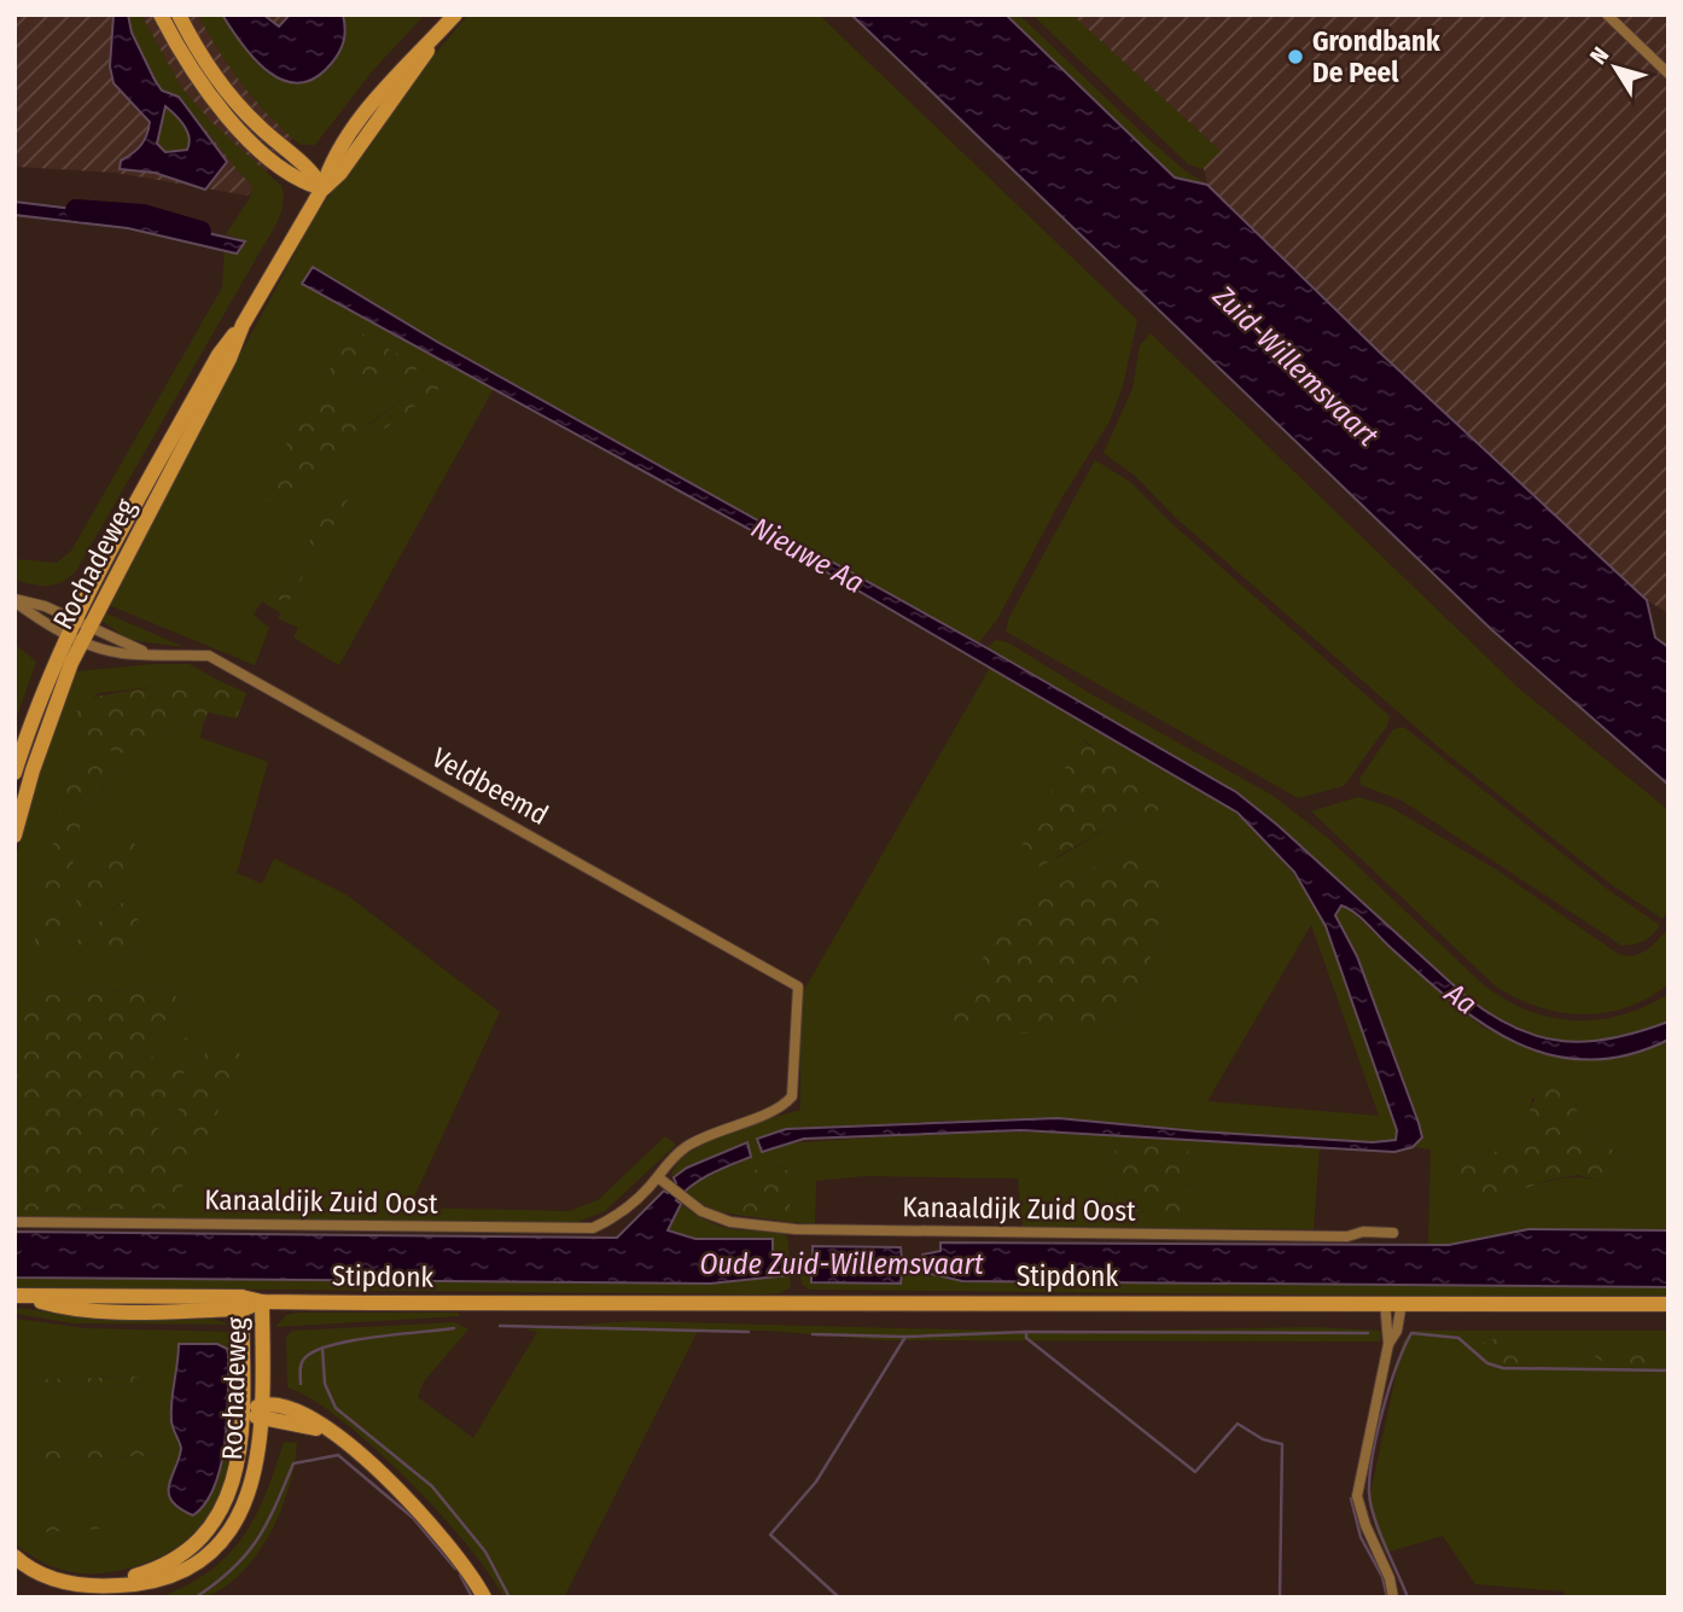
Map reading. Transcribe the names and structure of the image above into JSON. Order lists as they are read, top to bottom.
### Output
{
  "streets": {
    "main road": ["Rochadeweg", "Stipdonk"],
    "street": ["Veldbeemd", "Kanaaldijk Zuid Oost"]
  },
  "crossings": [
    ["Rochadeweg", "Veldbeemd"],
    ["Rochadeweg", "Stipdonk"],
    ["Veldbeemd", "Kanaaldijk Zuid Oost"]
  ],
  "water": [
    "Zuid-Willemsvaart",
    "Nieuwe Aa",
    "Aa",
    "Oude Zuid-Willemsvaart"
  ],
  "places": ["Grondbank De Peel"],
  "north": "top left"
}
